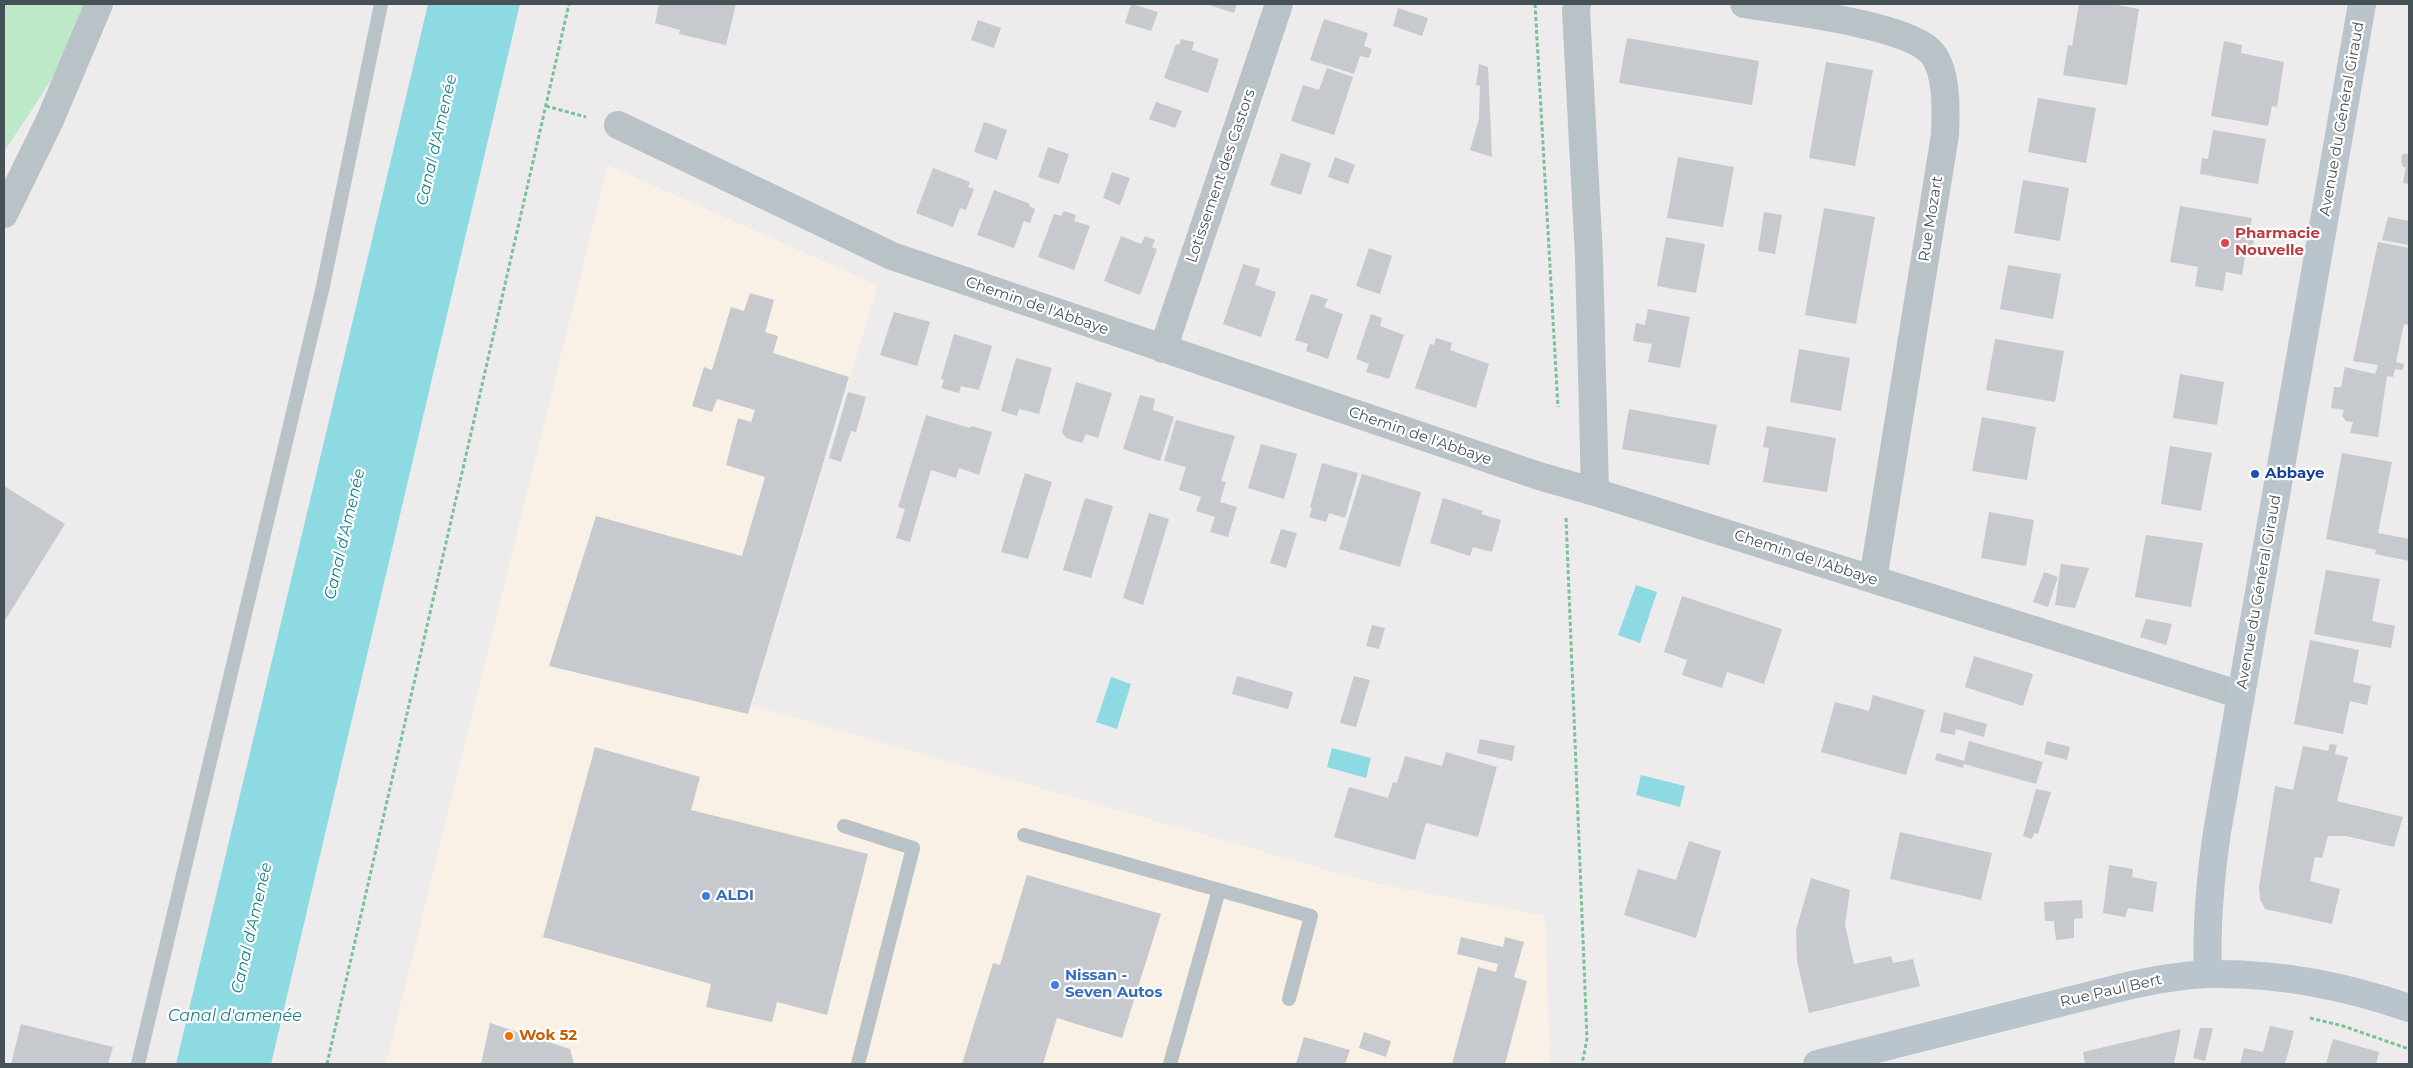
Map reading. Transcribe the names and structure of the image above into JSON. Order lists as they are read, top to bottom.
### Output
{
  "streets": {
    "main road": ["Avenue du Général Giraud", "Rue Paul Bert"],
    "street": ["Lotissement des Castors", "Rue Mozart", "Chemin de l'Abbaye"]
  },
  "crossings": [
    ["Avenue du Général Giraud", "Chemin de l'Abbaye"],
    ["Avenue du Général Giraud", "Rue Paul Bert"],
    ["Lotissement des Castors", "Chemin de l'Abbaye"],
    ["Rue Mozart", "Chemin de l'Abbaye"]
  ],
  "water": ["Canal d'Amenée", "Canal d'amenée"],
  "places": [
    "Pharmacie Nouvelle",
    "Abbaye",
    "ALDI",
    "Nissan - Seven Autos",
    "Wok 52"
  ]
}
